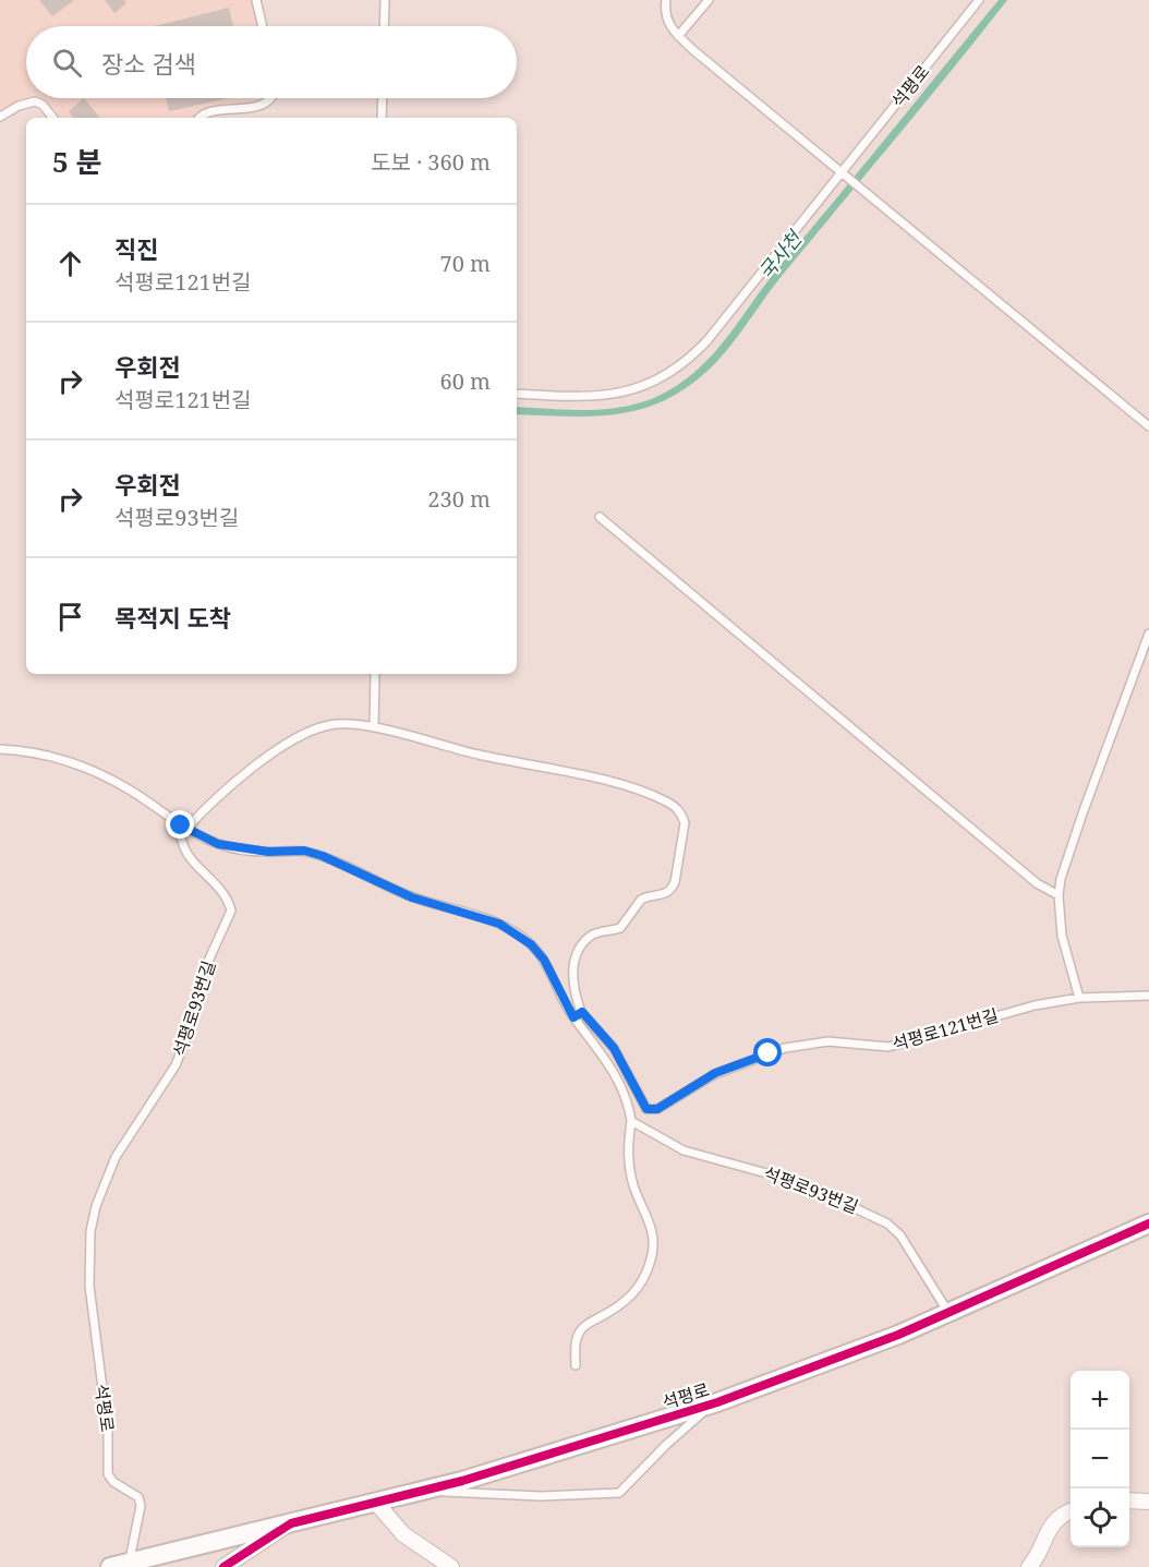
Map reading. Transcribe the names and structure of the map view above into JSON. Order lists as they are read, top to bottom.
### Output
{
  "streets": {
    "street": ["석평로"],
    "lane": ["석평로93번길", "석평로121번길"]
  },
  "crossings": [
    ["석평로", "석평로93번길"]
  ],
  "water": ["국사천"],
  "page": {
    "search": "장소 검색",
    "heading": ["5 분", "도보 · 360 m"],
    "list": [
      ["직진", "석평로121번길", "70 m"],
      ["우회전", "석평로121번길", "60 m"],
      ["우회전", "석평로93번길", "230 m"],
      "목적지 도착"
    ],
    "map_buttons": ["+", "−"]
  }
}
